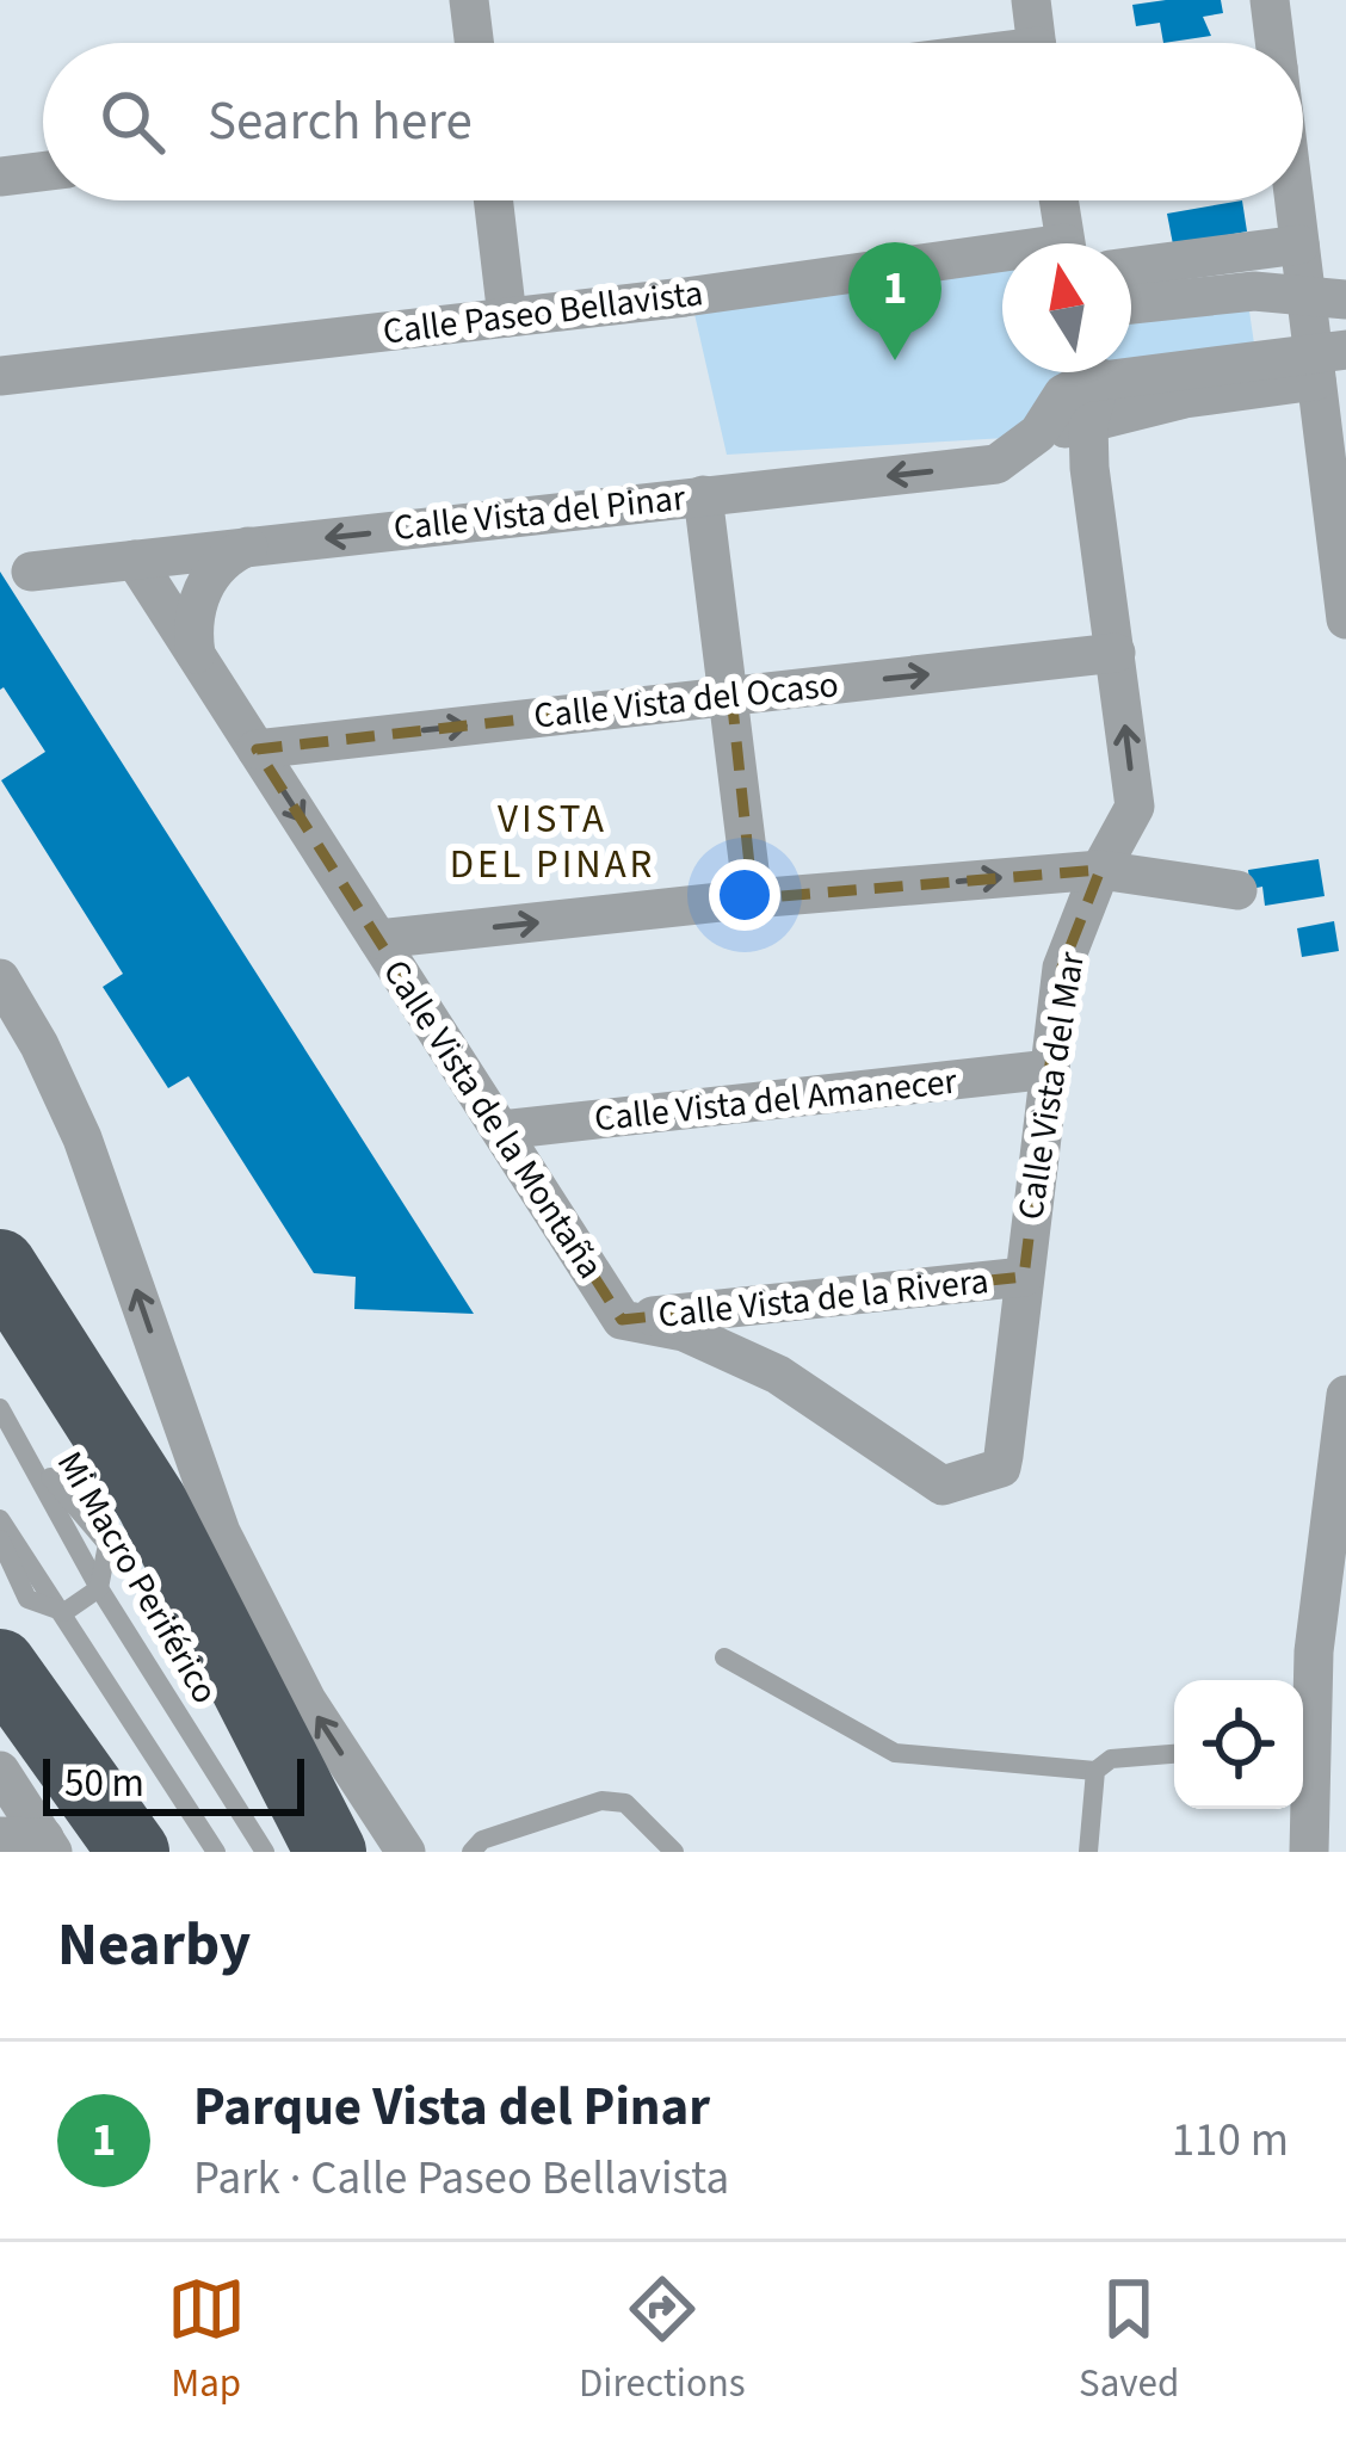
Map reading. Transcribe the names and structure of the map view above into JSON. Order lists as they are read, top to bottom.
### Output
{
  "streets": {
    "street": [
      "Calle Paseo Bellavista",
      "Calle Vista del Pinar",
      "Calle Vista del Ocaso",
      "Calle Vista del Mar",
      "Calle Vista del Amanecer",
      "Calle Vista de la Montaña",
      "Calle Vista de la Rivera"
    ],
    "lane": ["Mi Macro Periférico"]
  },
  "crossings": [
    ["Calle Vista del Pinar", "Calle Vista del Mar"],
    ["Calle Vista del Pinar", "Calle Vista de la Montaña"],
    ["Calle Vista del Ocaso", "Calle Vista del Mar"],
    ["Calle Vista del Ocaso", "Calle Vista de la Montaña"],
    ["Calle Vista del Mar", "Calle Vista del Amanecer"],
    ["Calle Vista del Mar", "Calle Vista de la Montaña"],
    ["Calle Vista del Mar", "Calle Vista de la Rivera"],
    ["Calle Vista del Amanecer", "Calle Vista de la Montaña"],
    ["Calle Vista de la Montaña", "Calle Vista de la Rivera"]
  ],
  "one_way": ["Calle Vista del Pinar"],
  "districts": ["VISTA DEL PINAR"],
  "scale_bar": "50 m",
  "north": "top",
  "page": {
    "search": "Search here",
    "pins": "1",
    "scale": "50 m",
    "heading": "Nearby",
    "list": [
      {
        "mark": "1",
        "name": "Parque Vista del Pinar",
        "note": "Park · Calle Paseo Bellavista",
        "value": "110 m"
      }
    ],
    "nav": ["Map", "Directions", "Saved"]
  }
}
